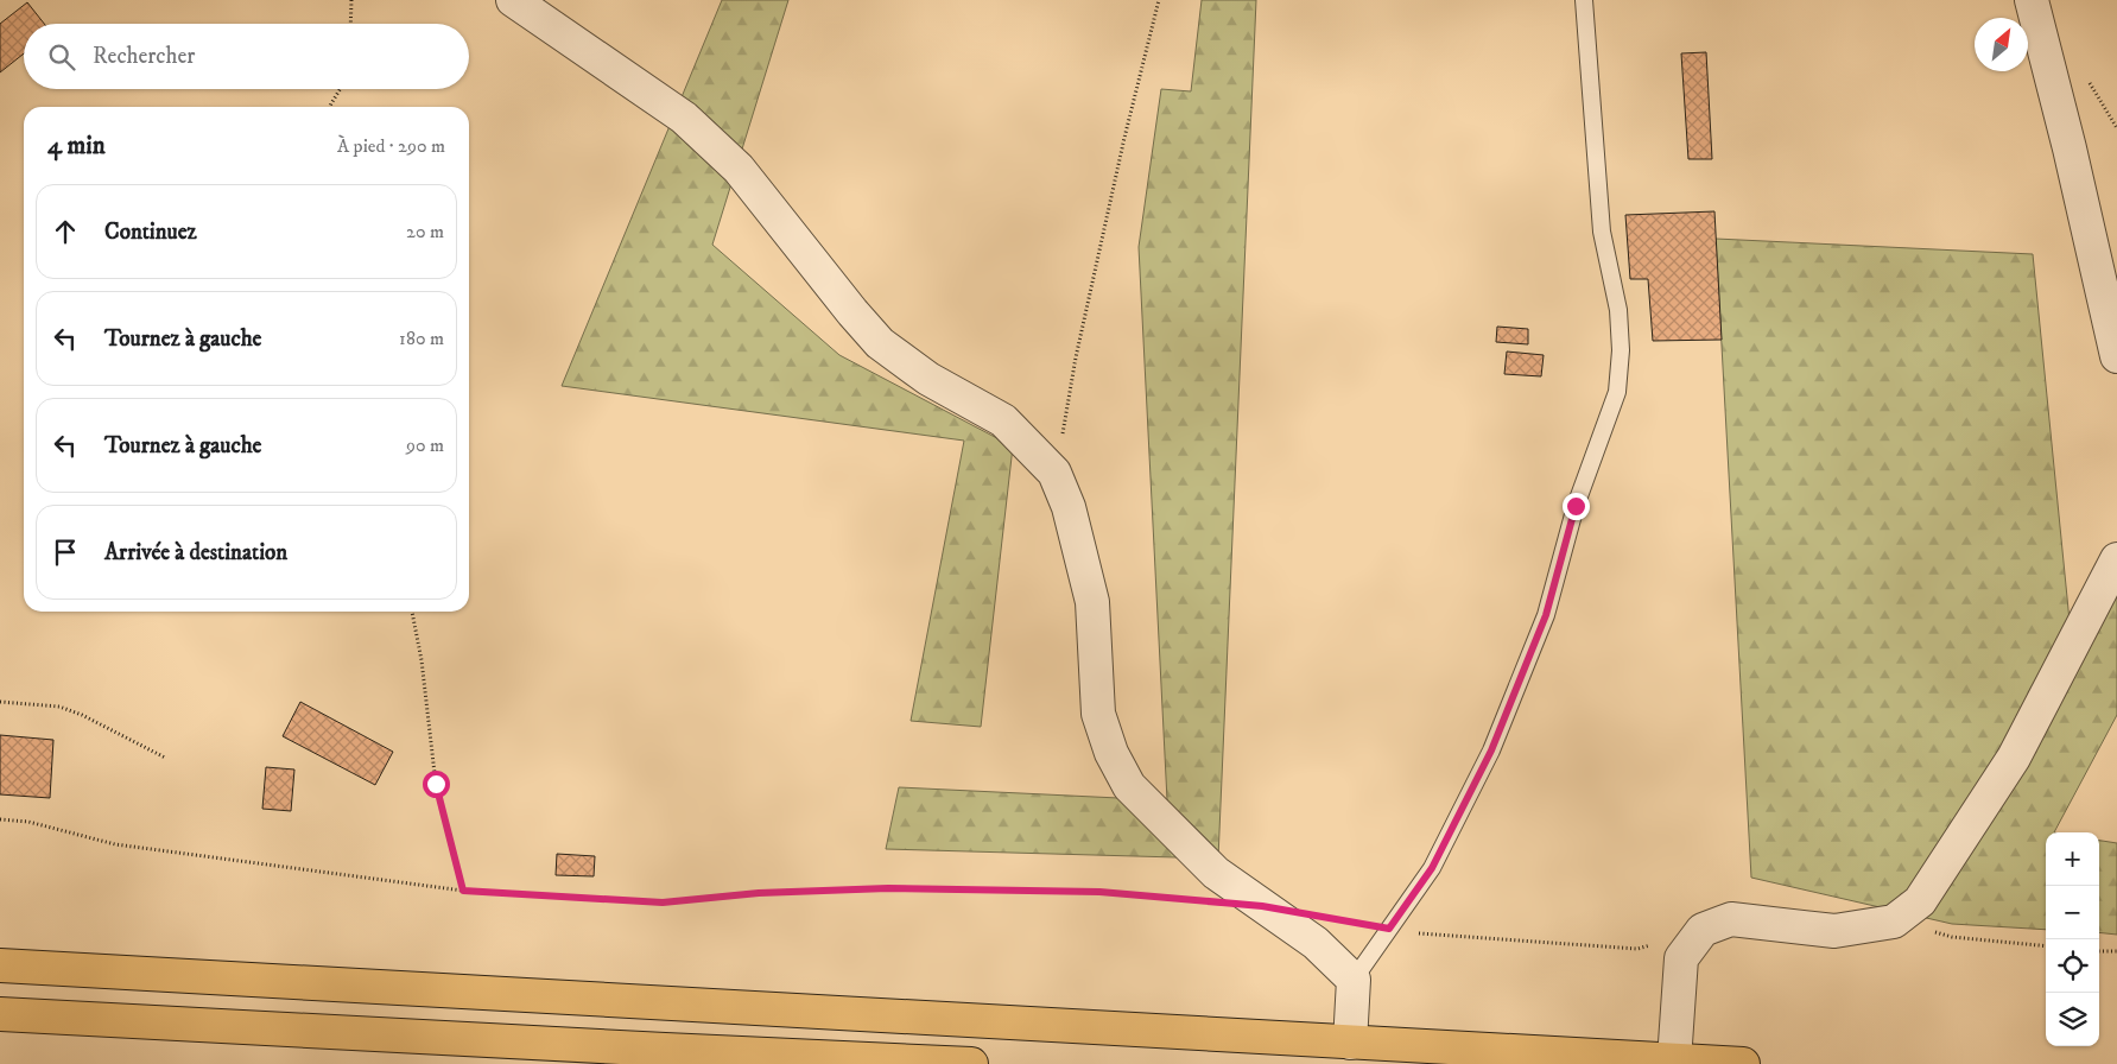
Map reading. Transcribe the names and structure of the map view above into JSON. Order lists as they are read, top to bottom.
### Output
{
  "north": "top right",
  "page": {
    "search": "Rechercher",
    "heading": ["4 min", "À pied · 290 m"],
    "list": [
      ["Continuez", "20 m"],
      ["Tournez à gauche", "180 m"],
      ["Tournez à gauche", "90 m"],
      "Arrivée à destination"
    ],
    "map_buttons": ["+", "−"]
  }
}
